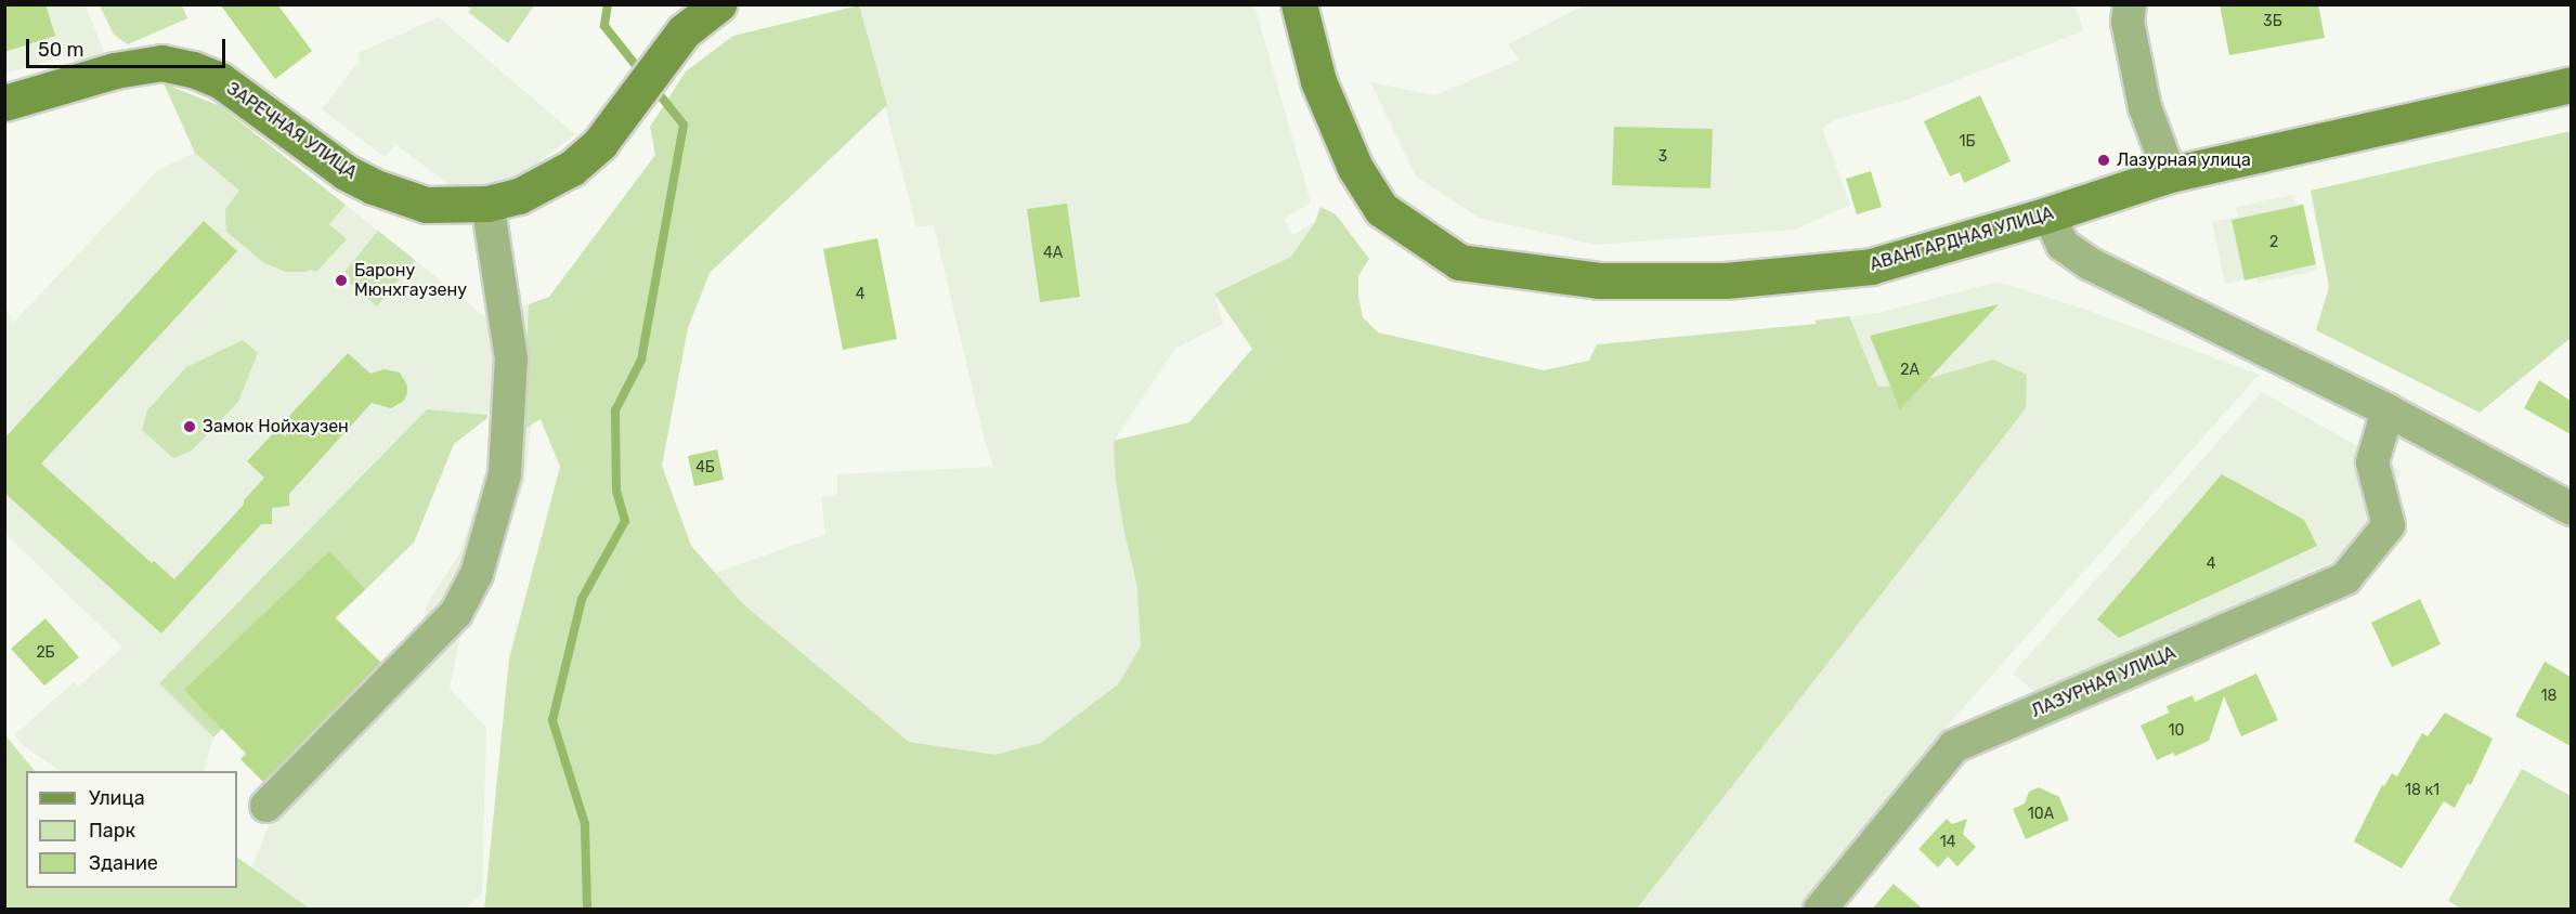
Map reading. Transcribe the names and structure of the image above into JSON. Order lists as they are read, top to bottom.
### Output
{
  "streets": {
    "main road": ["ЗАРЕЧНАЯ УЛИЦА", "АВАНГАРДНАЯ УЛИЦА"],
    "street": ["ЛАЗУРНАЯ УЛИЦА"]
  },
  "places": ["Лазурная улица", "Барону Мюнхгаузену", "Замок Нойхаузен"],
  "house_numbers": [
    "3Б",
    "1Б",
    "3",
    "2",
    "4А",
    "4",
    "2А",
    "4Б",
    "4",
    "2Б",
    "18",
    "10",
    "18 к1",
    "10А",
    "14"
  ],
  "legend": ["Улица", "Парк", "Здание"],
  "scale_bar": "50 m"
}
